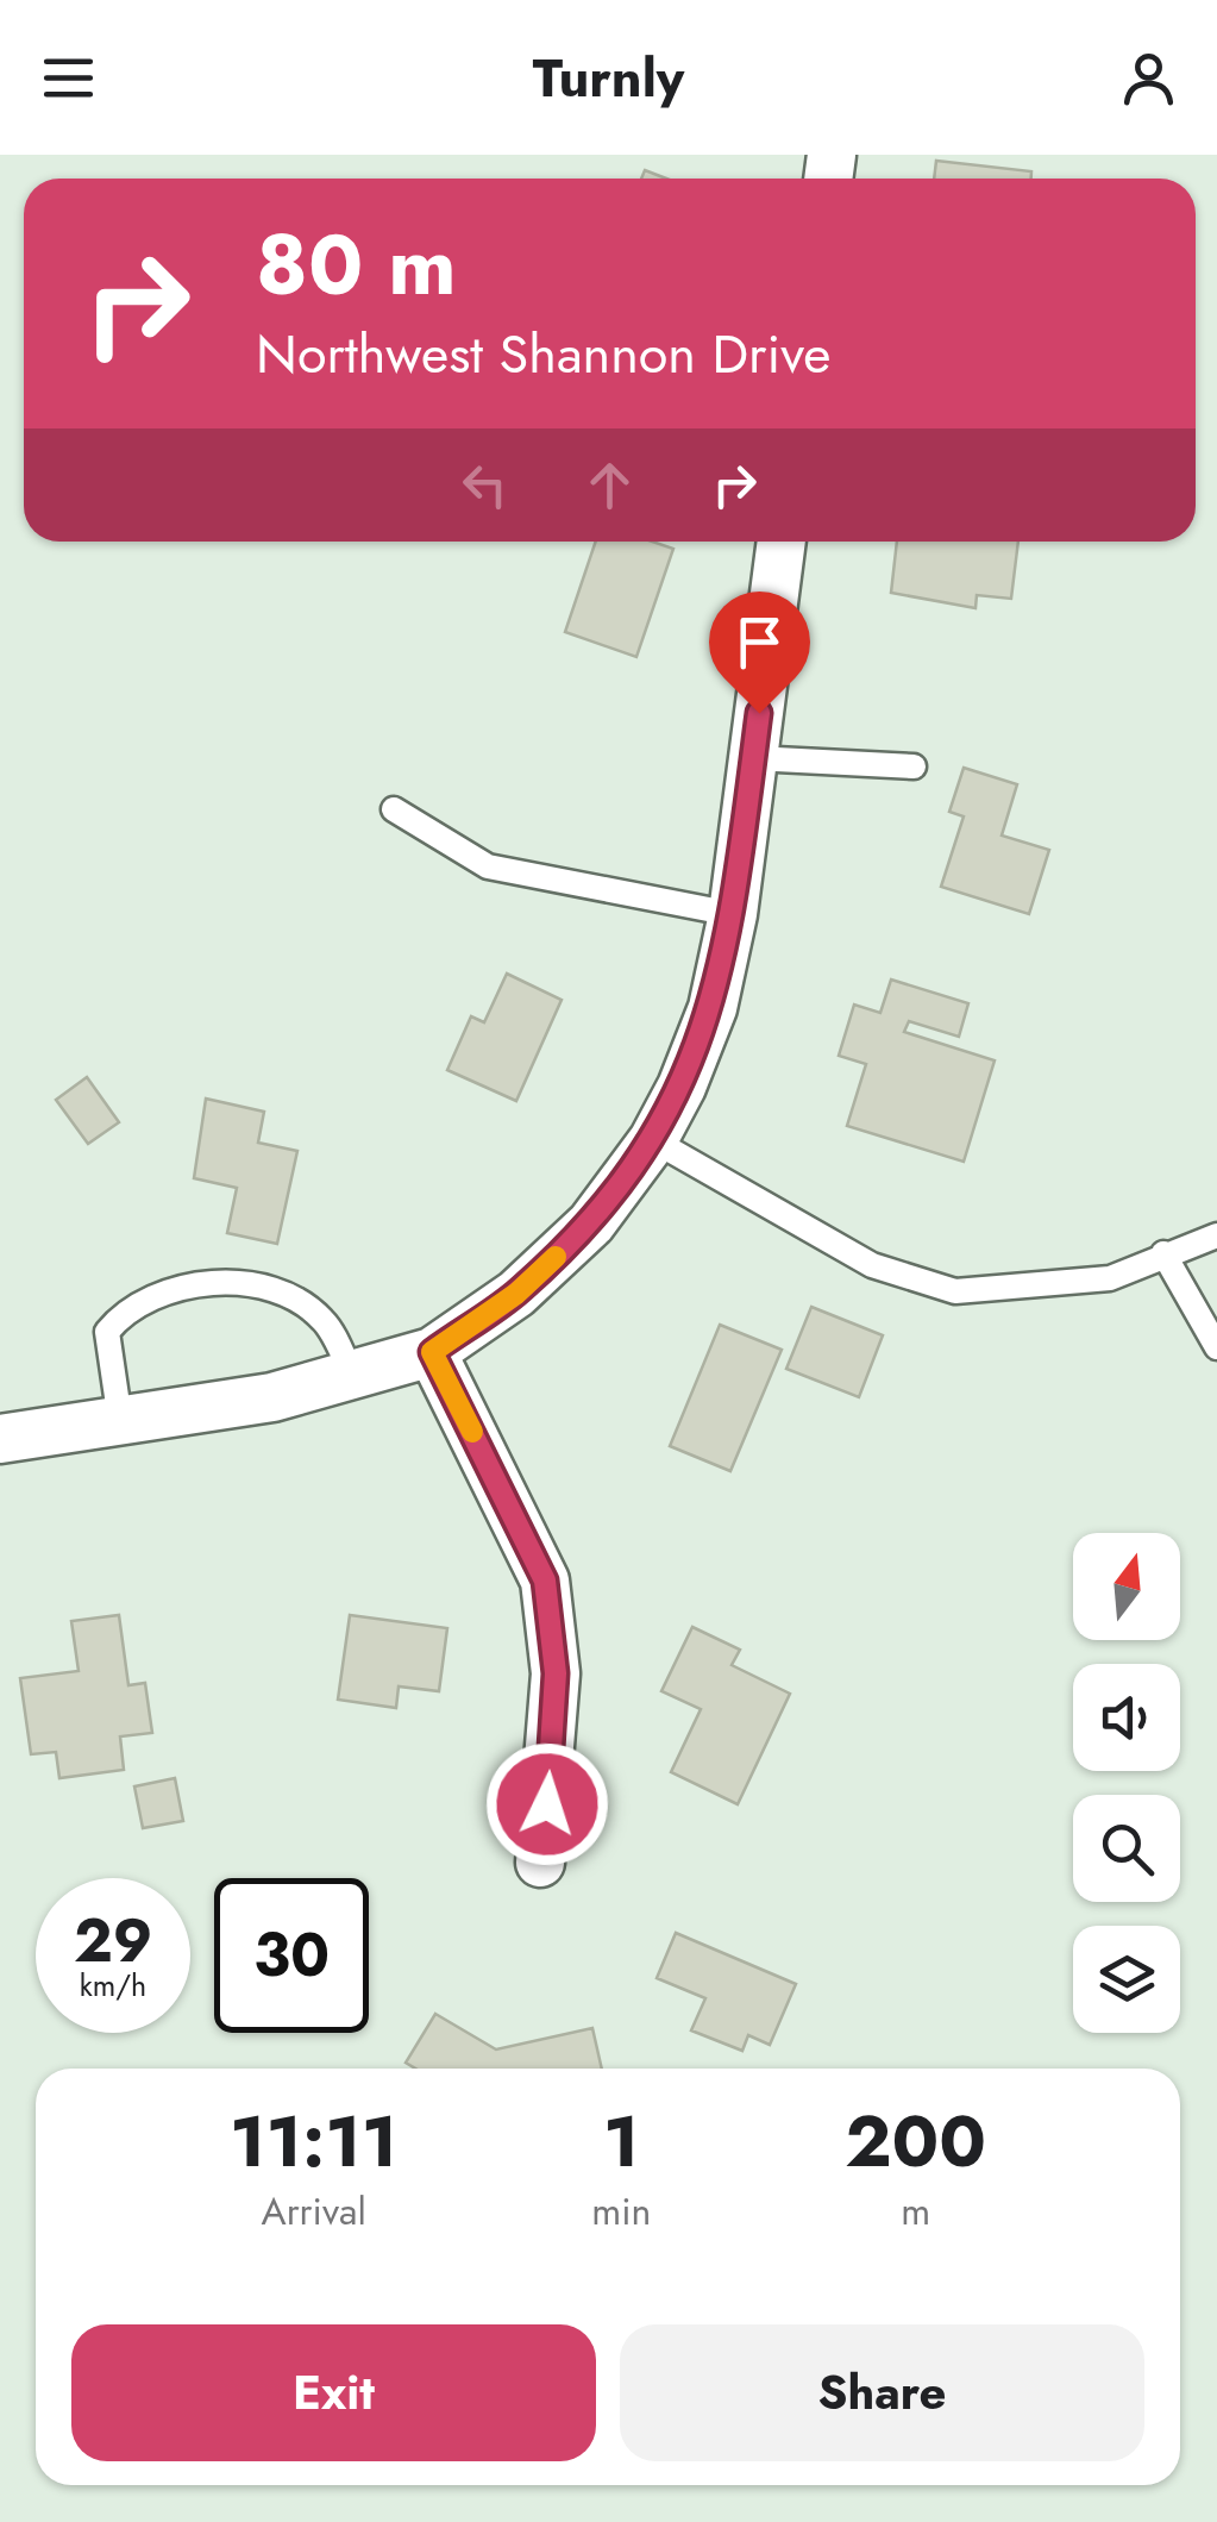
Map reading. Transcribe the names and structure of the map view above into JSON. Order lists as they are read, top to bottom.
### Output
{
  "north": "top",
  "page": {
    "header": "Turnly",
    "turn": ["80 m", "Northwest Shannon Drive"],
    "speed": "29 km/h",
    "limit": "30",
    "eta": [
      "11:11",
      "Arrival",
      "1",
      "min",
      "200",
      "m"
    ],
    "buttons": ["Exit", "Share"]
  }
}
